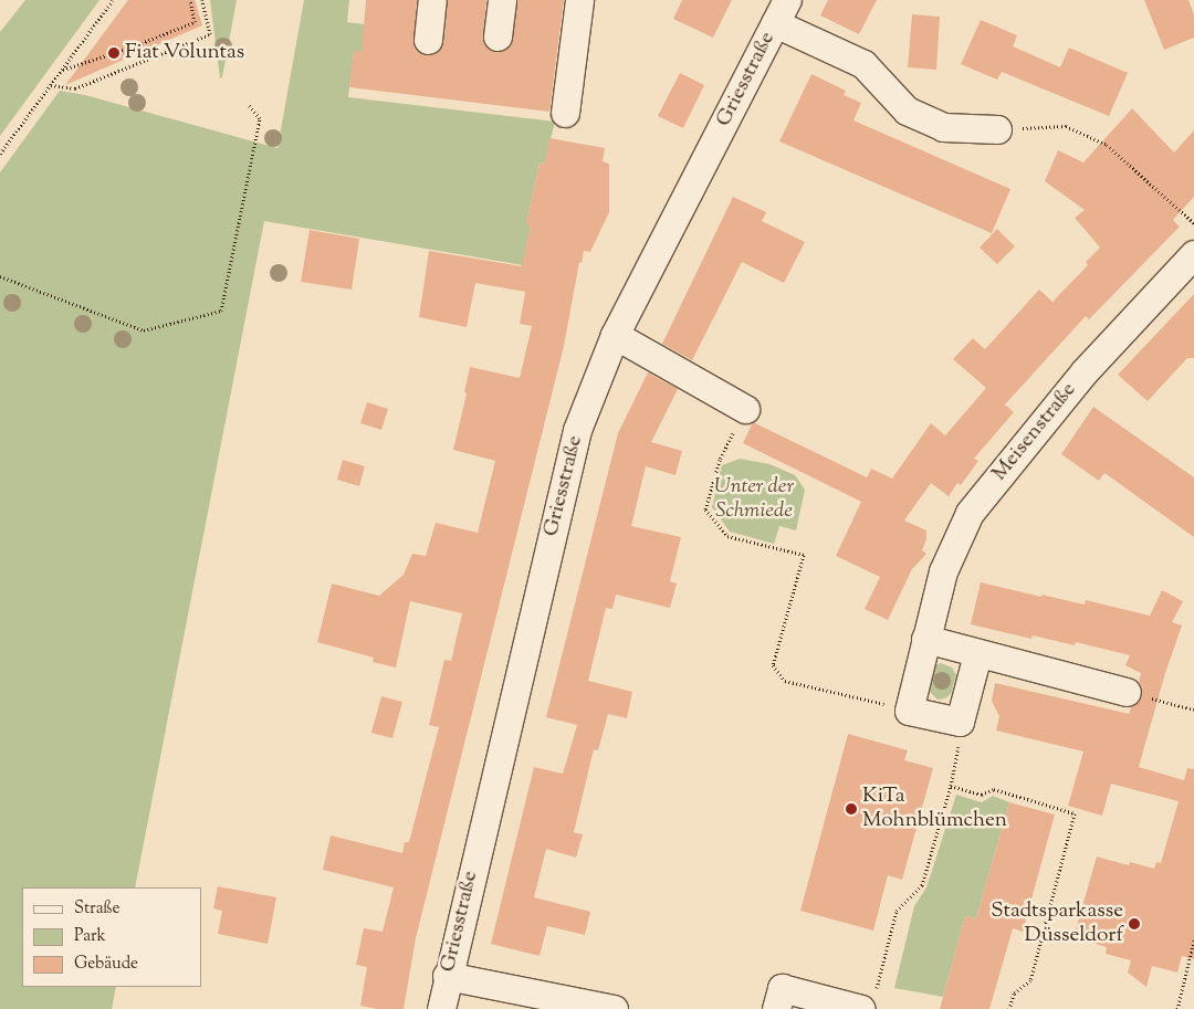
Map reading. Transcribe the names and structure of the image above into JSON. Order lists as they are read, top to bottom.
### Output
{
  "streets": {
    "street": ["Griesstraße", "Meisenstraße"]
  },
  "parks": ["Unter der Schmiede"],
  "places": ["Fiat Voluntas", "KiTa Mohnblümchen", "Stadtsparkasse Düsseldorf"],
  "legend": ["Straße", "Park", "Gebäude"]
}
